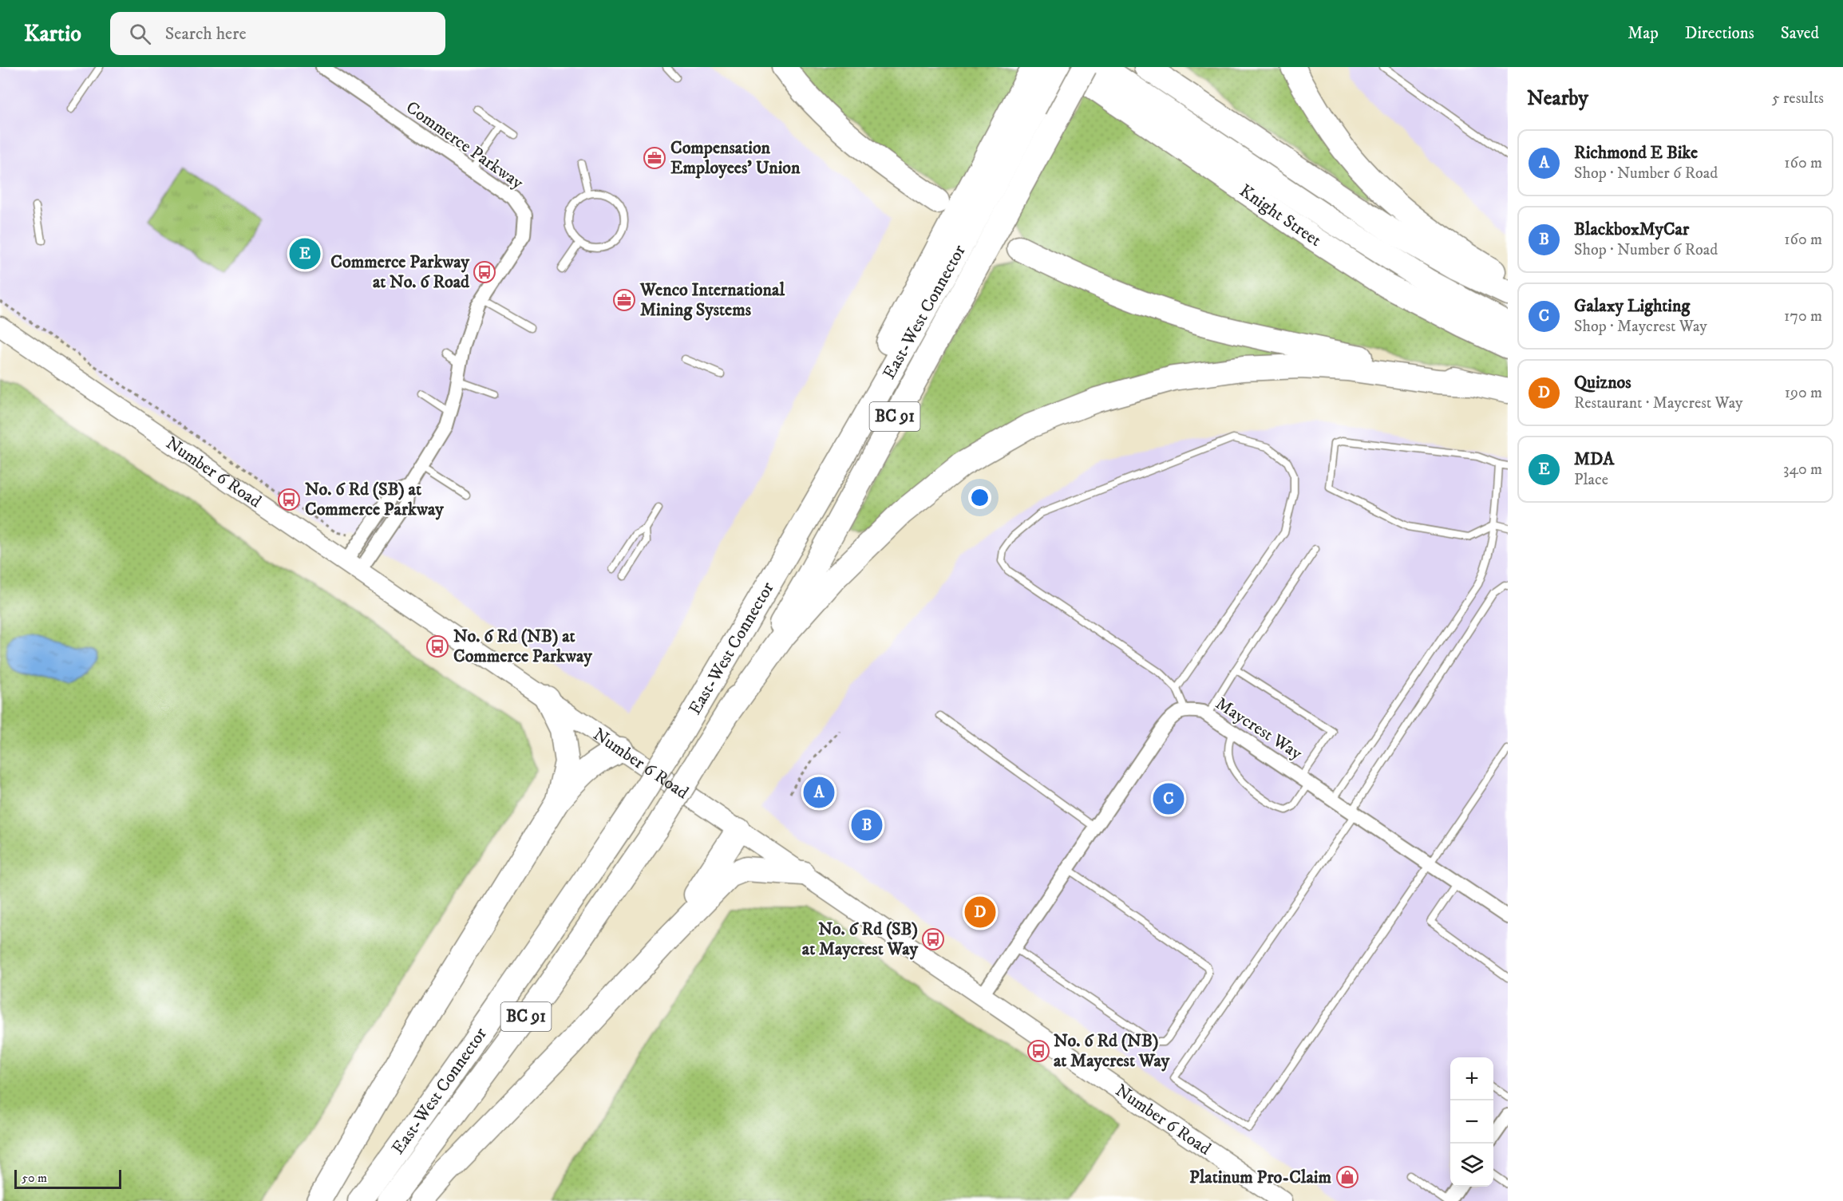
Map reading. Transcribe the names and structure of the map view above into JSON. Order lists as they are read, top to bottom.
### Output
{
  "streets": {
    "highway": ["Knight Street", "East-West Connector", "BC 91"],
    "main road": ["Number 6 Road"],
    "street": ["Commerce Parkway", "Maycrest Way"]
  },
  "crossings": [
    ["Commerce Parkway", "Number 6 Road"],
    ["Number 6 Road", "Maycrest Way"]
  ],
  "places": {
    "office": ["Compensation Employees’ Union", "Wenco International Mining Systems"],
    "bus stop": [
      "Commerce Parkway at No. 6 Road",
      "No. 6 Rd (SB) at Commerce Parkway",
      "No. 6 Rd (NB) at Commerce Parkway",
      "No. 6 Rd (SB) at Maycrest Way",
      "No. 6 Rd (NB) at Maycrest Way"
    ],
    "shop": ["Platinum Pro-Claim"]
  },
  "scale_bar": "50 m",
  "page": {
    "header": "Kartio",
    "search": "Search here",
    "nav": ["Map", "Directions", "Saved"],
    "heading": ["Nearby", "5 results"],
    "list": [
      {
        "mark": "A",
        "name": "Richmond E Bike",
        "note": "Shop · Number 6 Road",
        "value": "160 m"
      },
      {
        "mark": "B",
        "name": "BlackboxMyCar",
        "note": "Shop · Number 6 Road",
        "value": "160 m"
      },
      {
        "mark": "C",
        "name": "Galaxy Lighting",
        "note": "Shop · Maycrest Way",
        "value": "170 m"
      },
      {
        "mark": "D",
        "name": "Quiznos",
        "note": "Restaurant · Maycrest Way",
        "value": "190 m"
      },
      {
        "mark": "E",
        "name": "MDA",
        "note": "Place",
        "value": "340 m"
      }
    ],
    "pins": [
      "E",
      "A",
      "C",
      "B",
      "D"
    ],
    "map_buttons": ["+", "−"],
    "scale": "50 m"
  }
}
